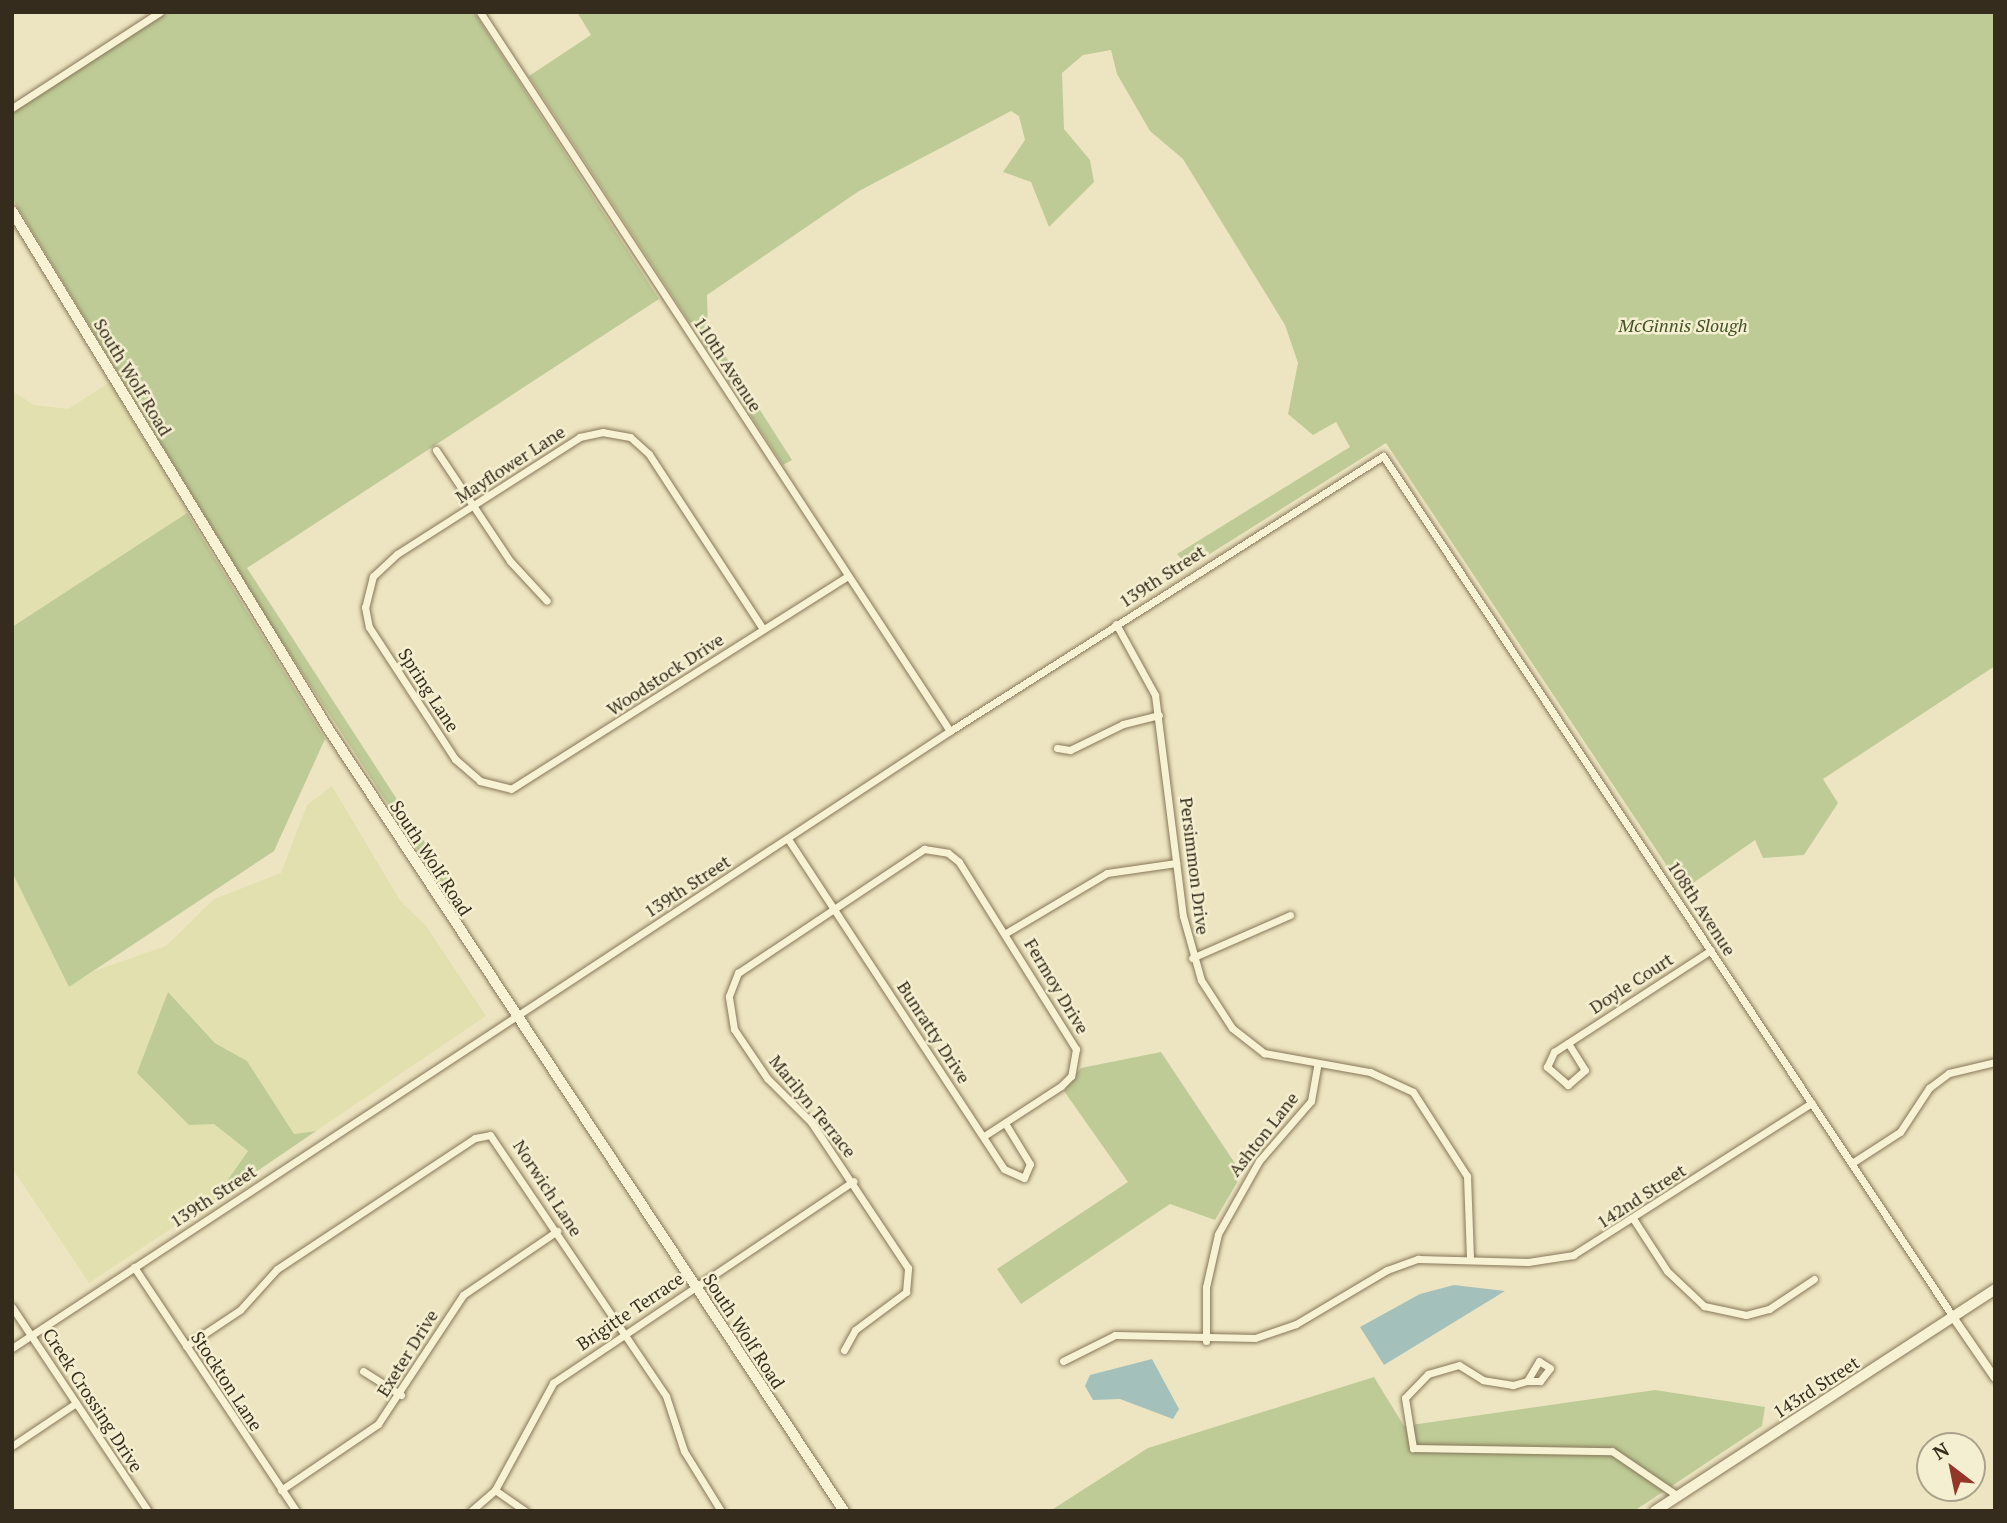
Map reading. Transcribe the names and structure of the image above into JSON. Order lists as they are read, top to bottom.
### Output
{
  "streets": {
    "main road": ["South Wolf Road", "143rd Street"],
    "street": [
      "110th Avenue",
      "Mayflower Lane",
      "139th Street",
      "Woodstock Drive",
      "Spring Lane",
      "Persimmon Drive",
      "108th Avenue",
      "Doyle Court",
      "Fermoy Drive",
      "Bunratty Drive",
      "Marilyn Terrace",
      "Ashton Lane",
      "Norwich Lane",
      "142nd Street",
      "Brigitte Terrace",
      "Exeter Drive",
      "Stockton Lane",
      "Creek Crossing Drive"
    ]
  },
  "crossings": [
    ["110th Avenue", "139th Street"],
    ["110th Avenue", "Woodstock Drive"],
    ["South Wolf Road", "139th Street"],
    ["South Wolf Road", "Brigitte Terrace"],
    ["Mayflower Lane", "Woodstock Drive"],
    ["Mayflower Lane", "Spring Lane"],
    ["139th Street", "Persimmon Drive"],
    ["139th Street", "108th Avenue"],
    ["139th Street", "Bunratty Drive"],
    ["139th Street", "Stockton Lane"],
    ["139th Street", "Creek Crossing Drive"],
    ["Woodstock Drive", "Spring Lane"],
    ["Persimmon Drive", "Ashton Lane"],
    ["Persimmon Drive", "142nd Street"],
    ["108th Avenue", "Doyle Court"],
    ["108th Avenue", "142nd Street"],
    ["108th Avenue", "143rd Street"],
    ["Fermoy Drive", "Bunratty Drive"],
    ["Fermoy Drive", "Marilyn Terrace"],
    ["Bunratty Drive", "Marilyn Terrace"],
    ["Marilyn Terrace", "Brigitte Terrace"],
    ["Ashton Lane", "142nd Street"],
    ["Norwich Lane", "Brigitte Terrace"],
    ["Norwich Lane", "Exeter Drive"],
    ["Norwich Lane", "Stockton Lane"],
    ["Exeter Drive", "Stockton Lane"]
  ],
  "parks": ["McGinnis Slough"],
  "north": "top left"
}
